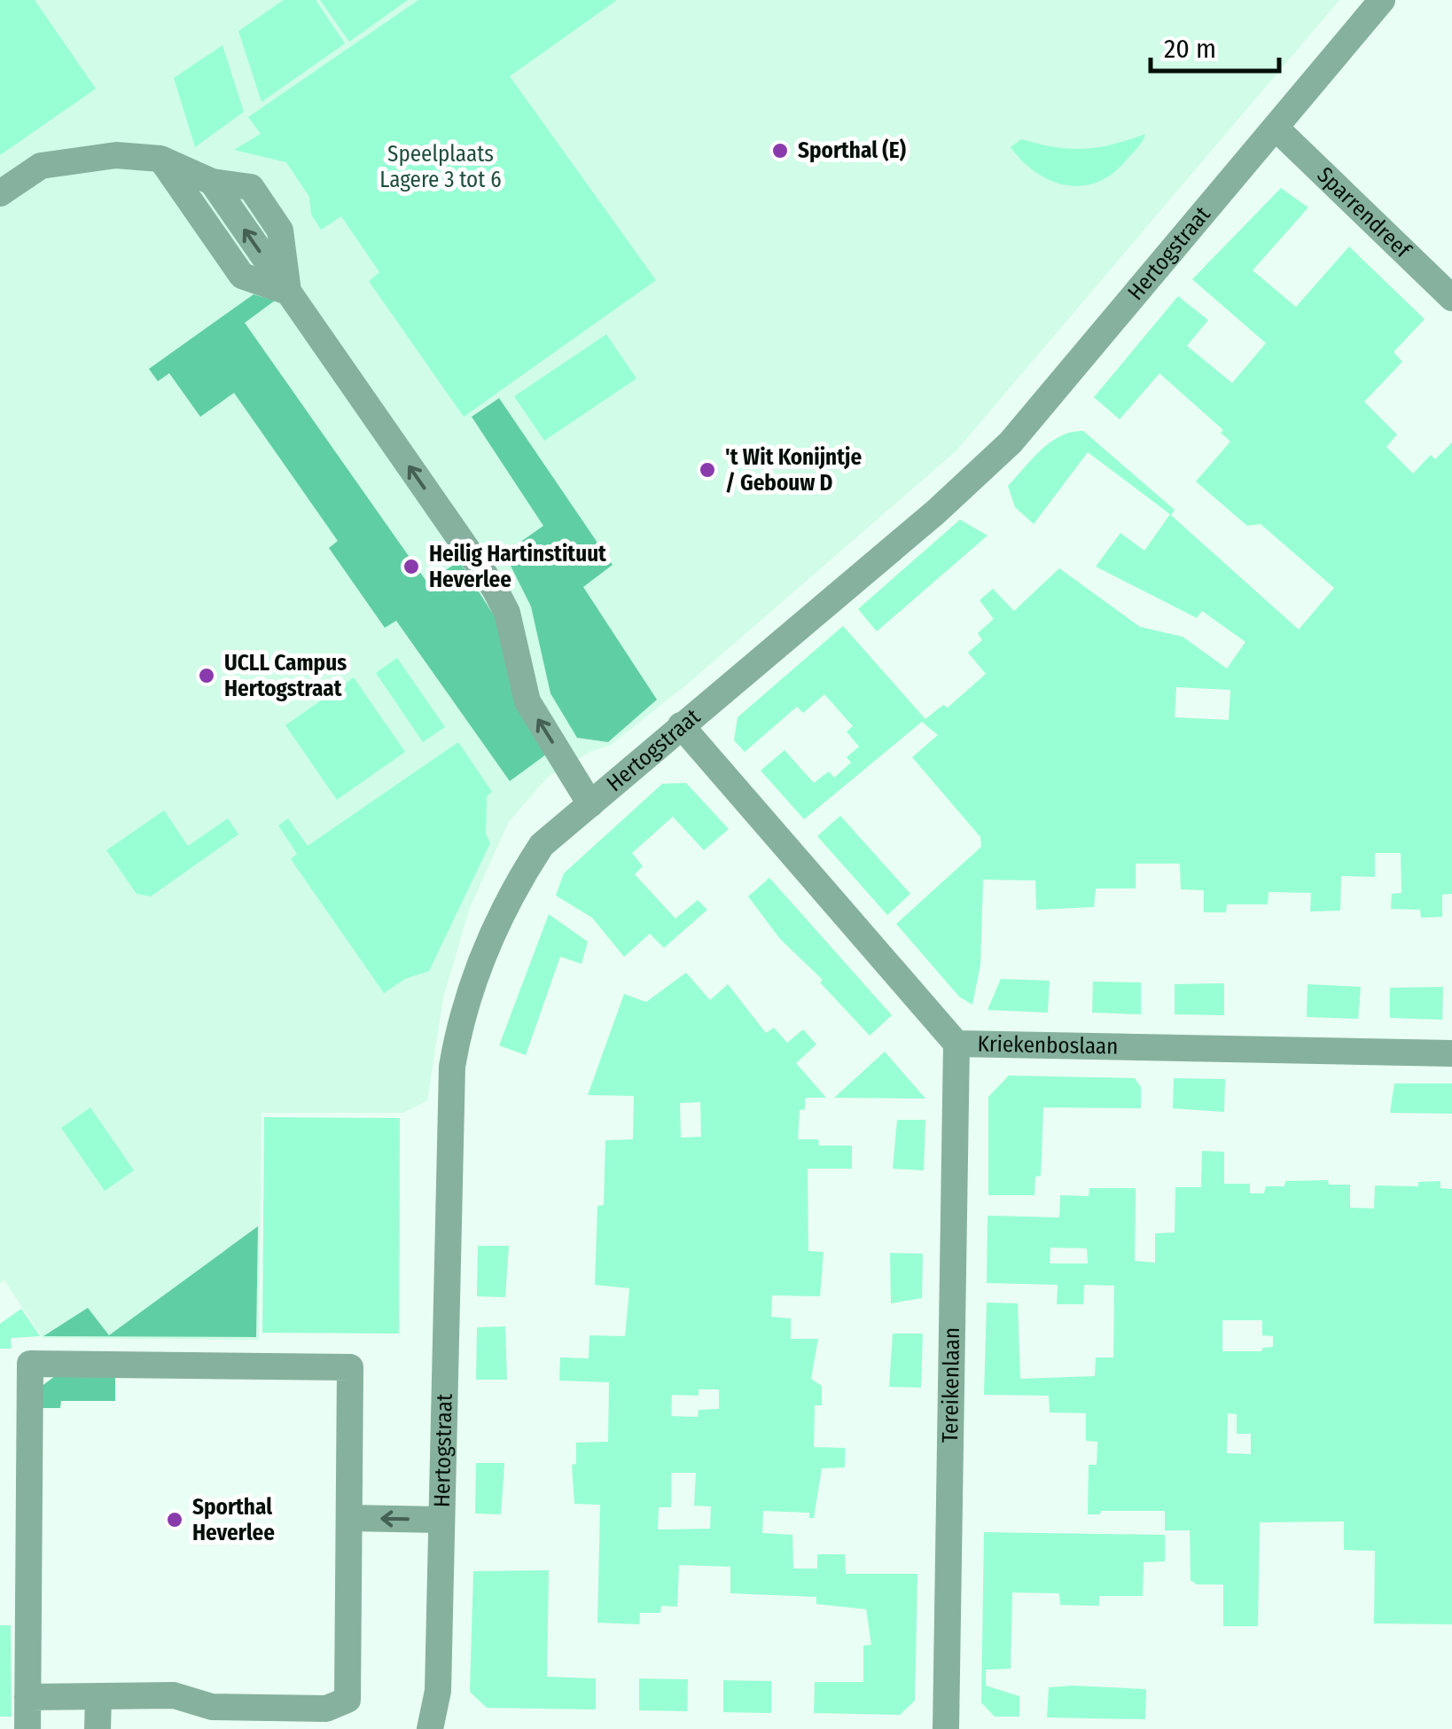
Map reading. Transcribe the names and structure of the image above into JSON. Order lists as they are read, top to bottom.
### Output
{
  "streets": {
    "street": [
      "Sparrendreef",
      "Hertogstraat",
      "Kriekenboslaan",
      "Tereikenlaan"
    ]
  },
  "crossings": [
    ["Sparrendreef", "Hertogstraat"],
    ["Hertogstraat", "Kriekenboslaan"],
    ["Kriekenboslaan", "Tereikenlaan"]
  ],
  "parks": ["Speelplaats Lagere 3 tot 6"],
  "places": [
    "Sporthal (E)",
    "'t Wit Konijntje / Gebouw D",
    "Heilig Hartinstituut Heverlee",
    "UCLL Campus Hertogstraat",
    "Sporthal Heverlee"
  ],
  "scale_bar": "20 m"
}
